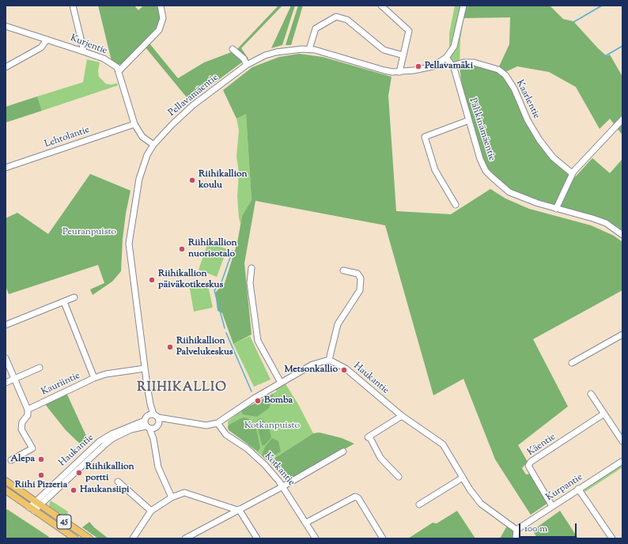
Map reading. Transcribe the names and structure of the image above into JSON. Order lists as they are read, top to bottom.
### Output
{
  "streets": {
    "main road": ["45"],
    "street": [
      "Kurjentie",
      "Pellavamäentie",
      "Kaarlentie",
      "Pähkinämäentie",
      "Lehtolantie",
      "Haukantie",
      "Kauriintie",
      "Käentie",
      "Kotkantie",
      "Kurpantie"
    ]
  },
  "crossings": [
    ["Pellavamäentie", "Pähkinämäentie"],
    ["Pellavamäentie", "Haukantie"],
    ["Pellavamäentie", "Kauriintie"],
    ["Kaarlentie", "Pähkinämäentie"],
    ["Haukantie", "Kotkantie"],
    ["Haukantie", "Kurpantie"],
    ["Haukantie", "45"],
    ["Käentie", "Kurpantie"]
  ],
  "districts": ["RIIHIKALLIO"],
  "parks": ["Peuranpuisto", "Kotkanpuisto"],
  "places": [
    "Pellavamäki",
    "Riihikallion koulu",
    "Riihikallion nuorisotalo",
    "Riihikallion päiväkotikeskus",
    "Riihikallion Palvelukeskus",
    "Metsonkallio",
    "Bomba",
    "Alepa",
    "Riihikallion portti",
    "Riihi Pizzeria",
    "Haukansiipi"
  ],
  "scale_bar": "100 m"
}
